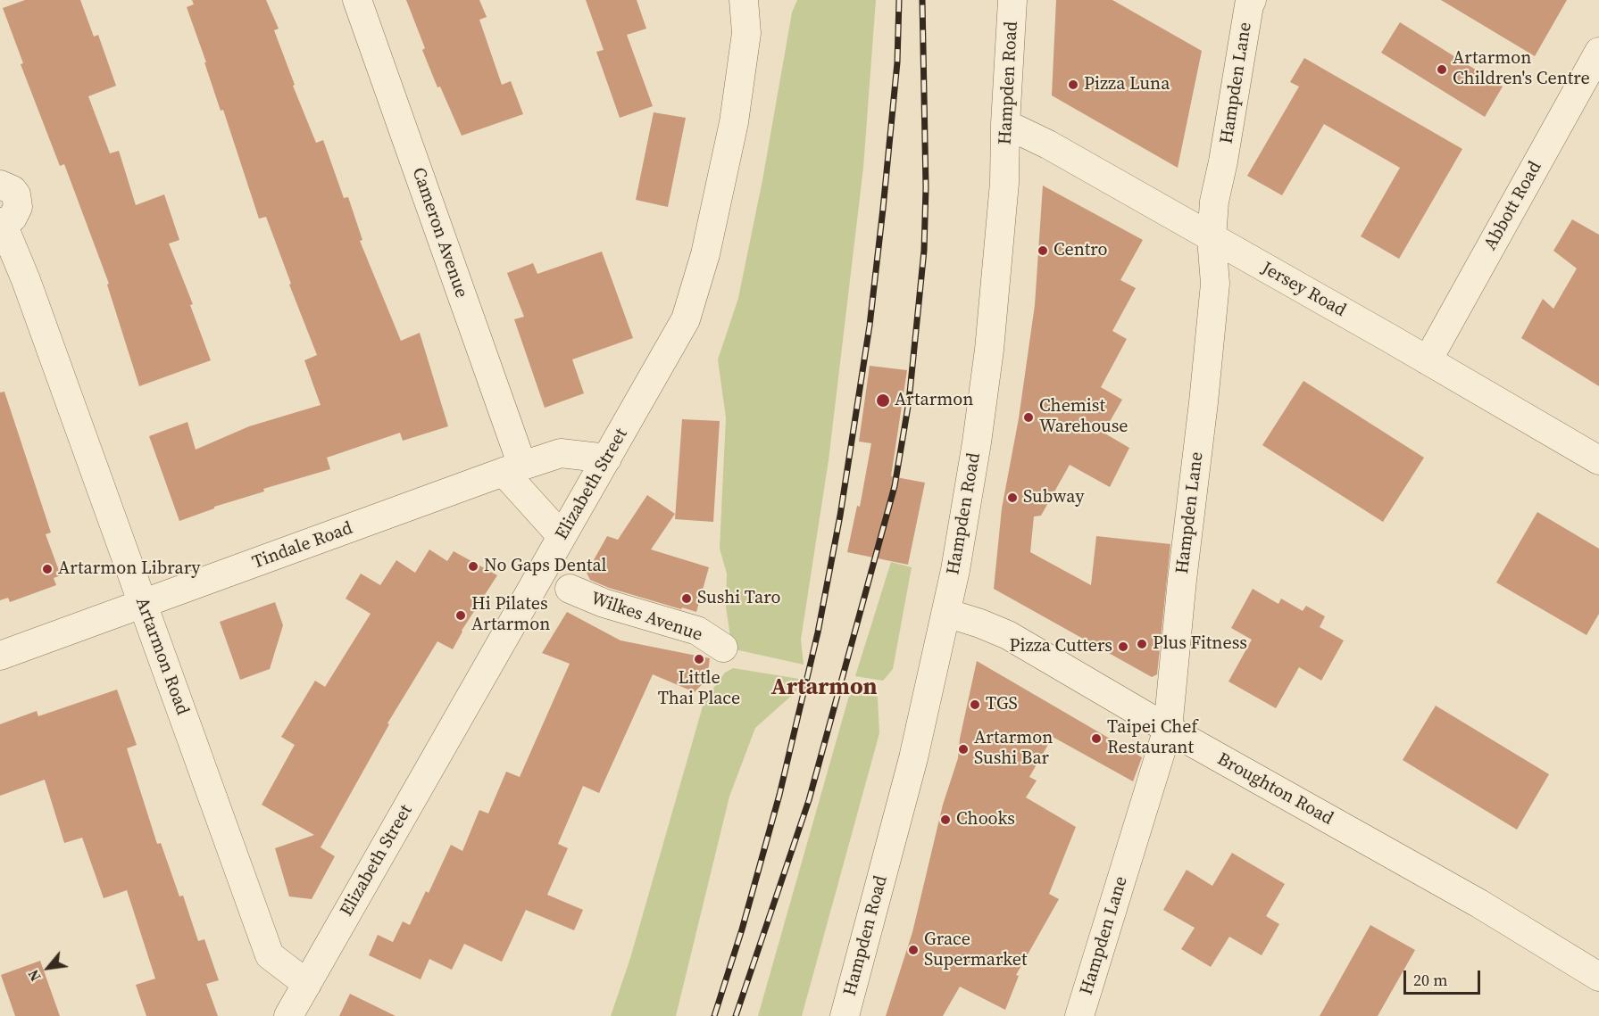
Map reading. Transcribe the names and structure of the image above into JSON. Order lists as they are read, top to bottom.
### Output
{
  "streets": {
    "street": [
      "Hampden Road",
      "Hampden Lane",
      "Abbott Road",
      "Cameron Avenue",
      "Jersey Road",
      "Elizabeth Street",
      "Tindale Road",
      "Wilkes Avenue",
      "Artarmon Road",
      "Broughton Road"
    ]
  },
  "crossings": [
    ["Hampden Road", "Jersey Road"],
    ["Hampden Road", "Broughton Road"],
    ["Hampden Lane", "Jersey Road"],
    ["Hampden Lane", "Broughton Road"],
    ["Abbott Road", "Jersey Road"],
    ["Cameron Avenue", "Tindale Road"],
    ["Elizabeth Street", "Tindale Road"],
    ["Elizabeth Street", "Artarmon Road"],
    ["Tindale Road", "Artarmon Road"]
  ],
  "districts": ["Artarmon"],
  "places": [
    "Artarmon Children's Centre",
    "Pizza Luna",
    "Centro",
    "Artarmon",
    "Chemist Warehouse",
    "Subway",
    "No Gaps Dental",
    "Artarmon Library",
    "Sushi Taro",
    "Hi Pilates Artarmon",
    "Plus Fitness",
    "Pizza Cutters",
    "Little Thai Place",
    "TGS",
    "Taipei Chef Restaurant",
    "Artarmon Sushi Bar",
    "Chooks",
    "Grace Supermarket"
  ],
  "scale_bar": "20 m",
  "north": "bottom left"
}
